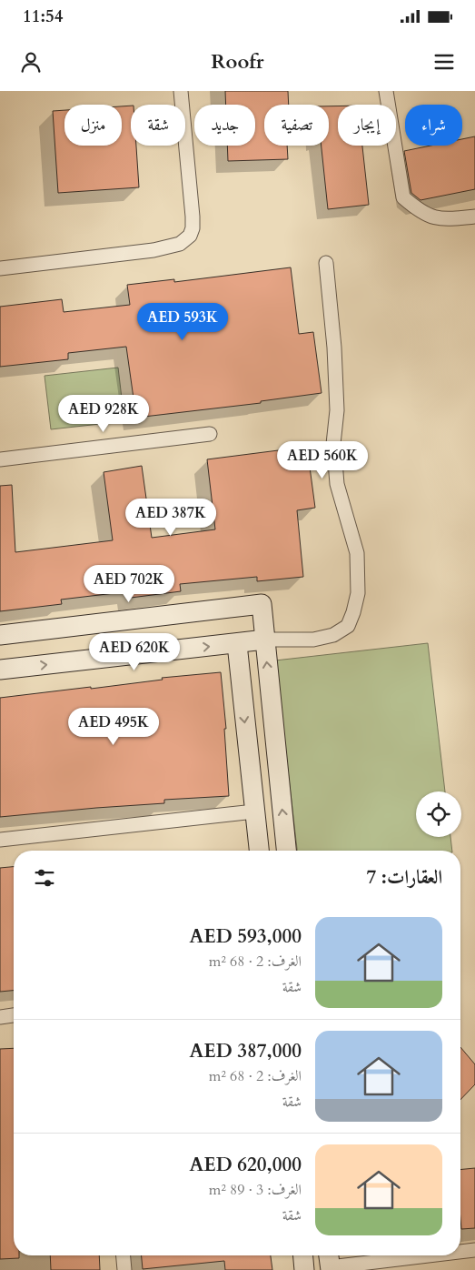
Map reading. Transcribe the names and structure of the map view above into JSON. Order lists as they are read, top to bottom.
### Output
{
  "page": {
    "status": "11:54",
    "header": "Roofr",
    "chip": [
      "شراء",
      "إيجار",
      "تصفية",
      "جديد",
      "شقة",
      "منزل"
    ],
    "price": [
      "AED 593K",
      "AED 928K",
      "AED 560K",
      "AED 387K",
      "AED 702K",
      "AED 620K",
      "AED 495K"
    ],
    "heading": "العقارات: 7",
    "list": [
      {
        "name": "AED 593,000",
        "note": "الغرف: 2 · 68 m² · شقة"
      },
      {
        "name": "AED 387,000",
        "note": "الغرف: 2 · 68 m² · شقة"
      },
      {
        "name": "AED 620,000",
        "note": "الغرف: 3 · 89 m² · شقة"
      }
    ]
  }
}
